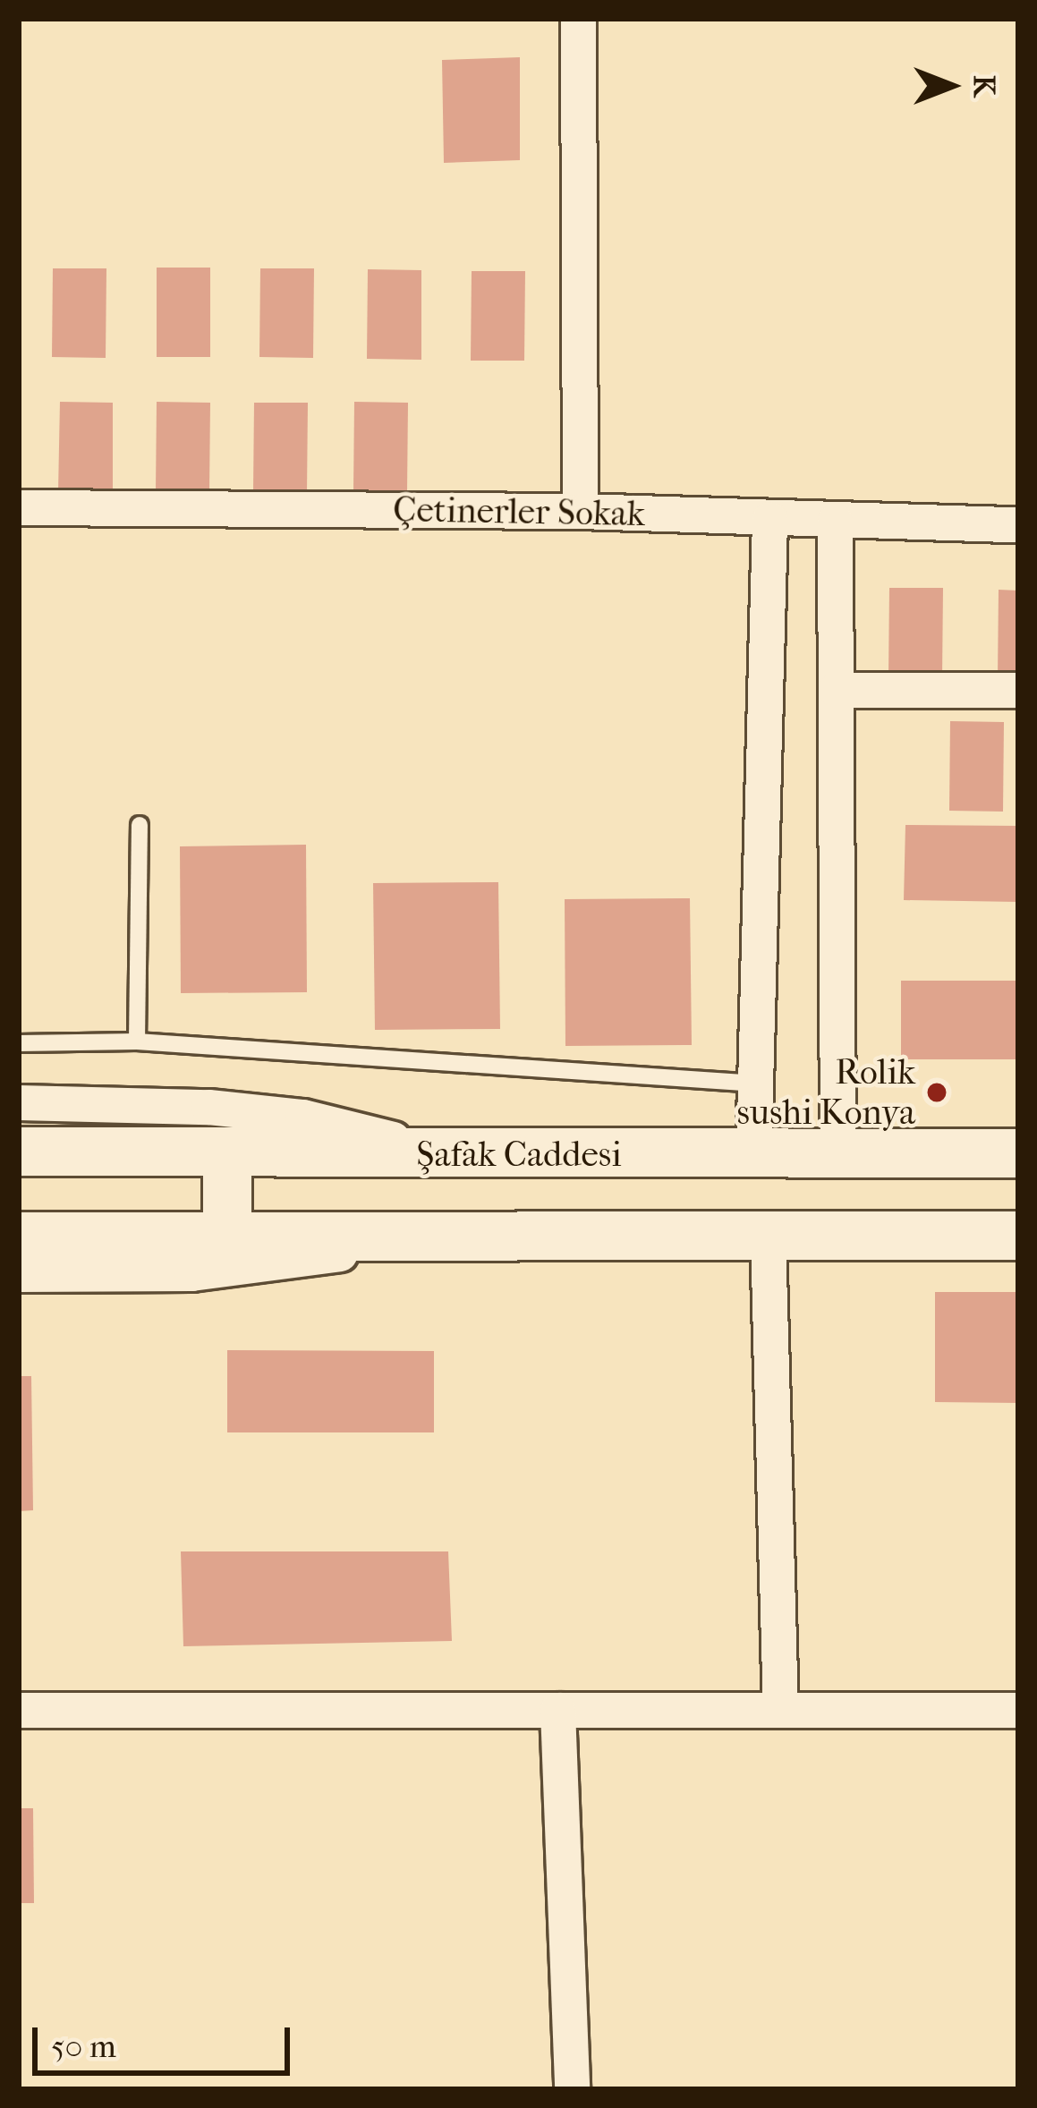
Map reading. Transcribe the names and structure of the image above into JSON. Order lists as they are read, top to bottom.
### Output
{
  "streets": {
    "main road": ["Şafak Caddesi"],
    "street": ["Çetinerler Sokak"]
  },
  "places": ["Rolik sushi Konya"],
  "scale_bar": "50 m",
  "north": "right"
}
